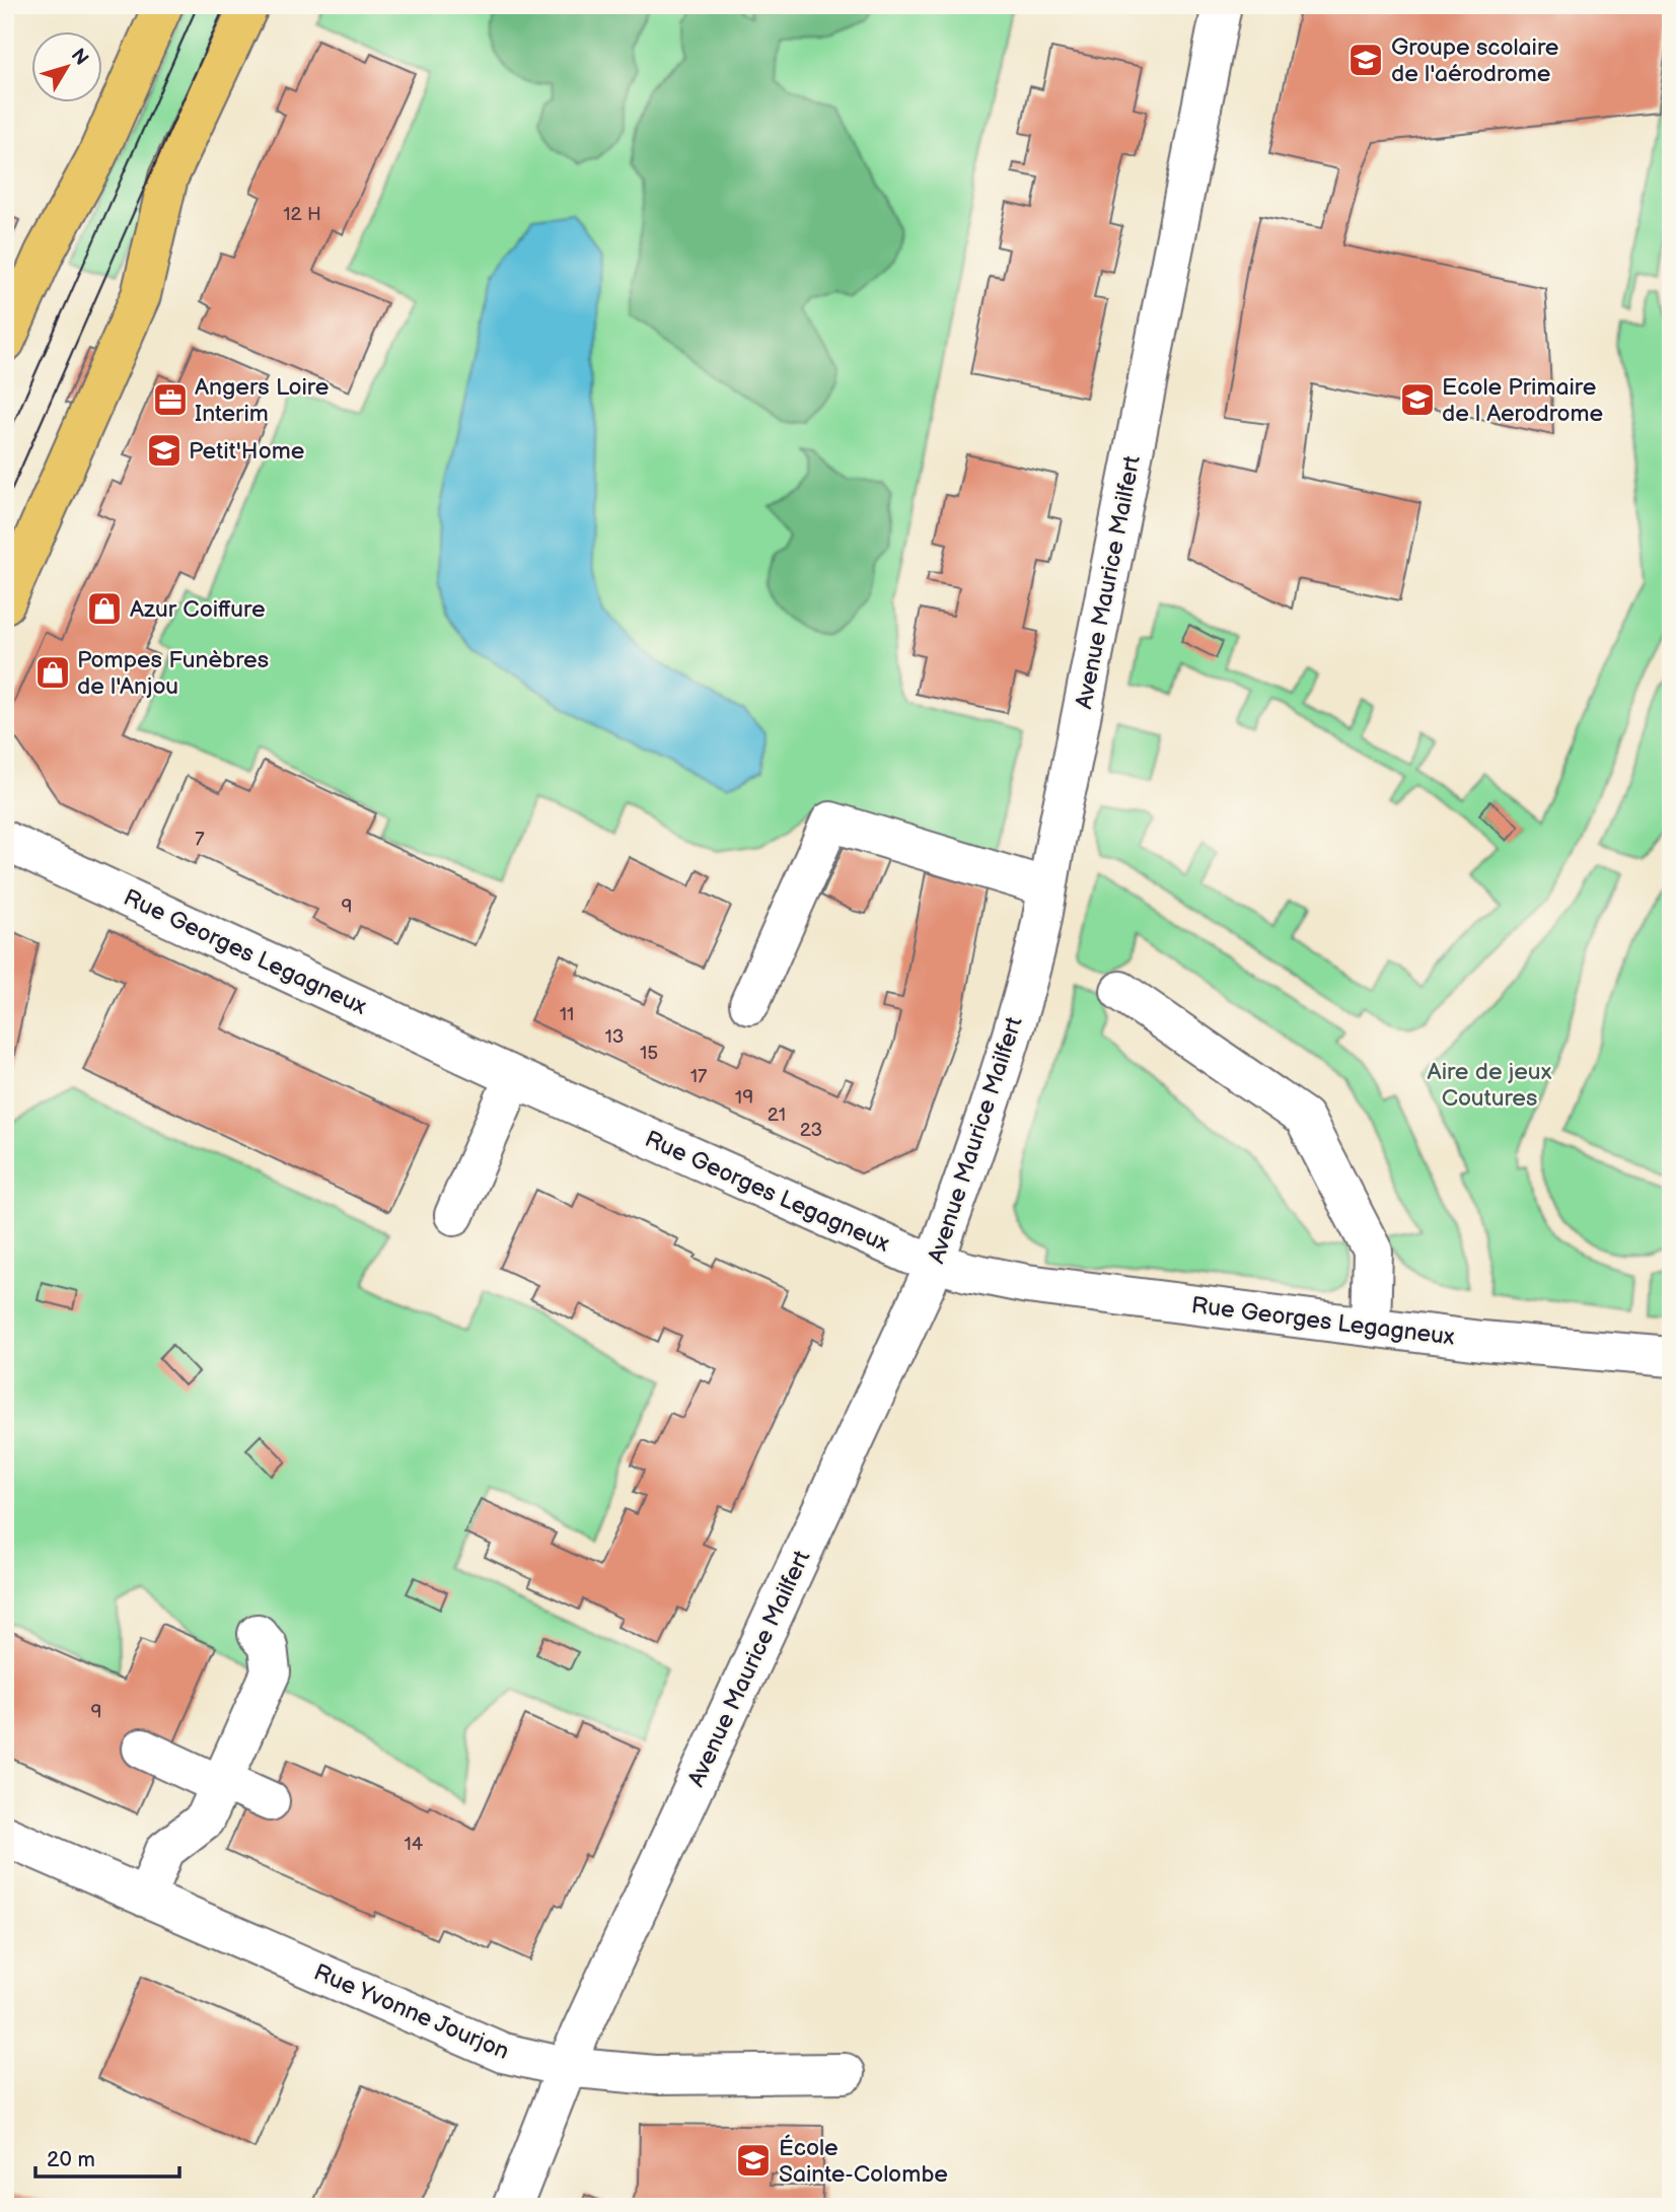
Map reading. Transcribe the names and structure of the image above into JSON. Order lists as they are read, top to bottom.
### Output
{
  "streets": {
    "street": ["Avenue Maurice Mailfert", "Rue Georges Legagneux", "Rue Yvonne Jourjon"]
  },
  "crossings": [
    ["Avenue Maurice Mailfert", "Rue Georges Legagneux"],
    ["Avenue Maurice Mailfert", "Rue Yvonne Jourjon"]
  ],
  "parks": ["Aire de jeux Coutures"],
  "places": {
    "school or university": [
      "Groupe scolaire de l'aérodrome",
      "Ecole Primaire de l Aerodrome",
      "Petit'Home",
      "École Sainte-Colombe"
    ],
    "office": ["Angers Loire Interim"],
    "shop": ["Azur Coiffure", "Pompes Funèbres de l'Anjou"]
  },
  "house_numbers": [
    "12 H",
    "7",
    "9",
    "11",
    "13",
    "15",
    "17",
    "19",
    "21",
    "23",
    "9",
    "14"
  ],
  "scale_bar": "20 m",
  "north": "top right"
}
